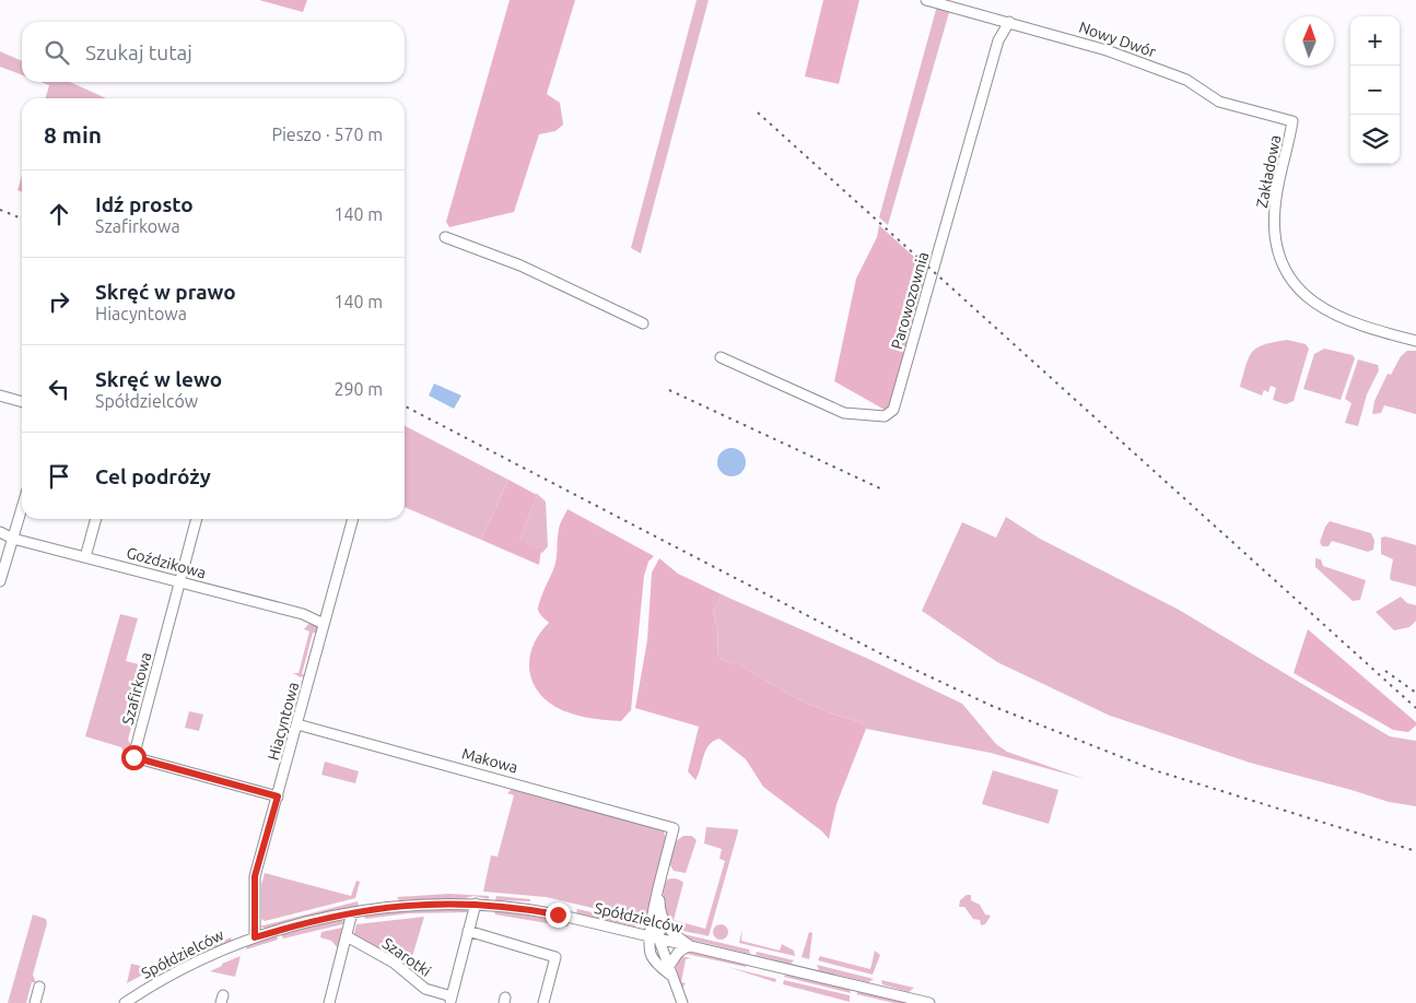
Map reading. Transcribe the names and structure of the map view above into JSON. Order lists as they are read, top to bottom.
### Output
{
  "streets": {
    "street": [
      "Nowy Dwór",
      "Zakładowa",
      "Parowozownia",
      "Goździkowa",
      "Szafirkowa",
      "Hiacyntowa",
      "Makowa",
      "Spółdzielców",
      "Szarotki"
    ]
  },
  "crossings": [
    ["Nowy Dwór", "Zakładowa"],
    ["Nowy Dwór", "Parowozownia"],
    ["Goździkowa", "Szafirkowa"],
    ["Goździkowa", "Hiacyntowa"],
    ["Szafirkowa", "Hiacyntowa"],
    ["Hiacyntowa", "Makowa"],
    ["Hiacyntowa", "Spółdzielców"]
  ],
  "north": "top",
  "page": {
    "map_buttons": ["+", "−"],
    "search": "Szukaj tutaj",
    "heading": ["8 min", "Pieszo · 570 m"],
    "list": [
      ["Idź prosto", "Szafirkowa", "140 m"],
      ["Skręć w prawo", "Hiacyntowa", "140 m"],
      ["Skręć w lewo", "Spółdzielców", "290 m"],
      "Cel podróży"
    ]
  }
}
